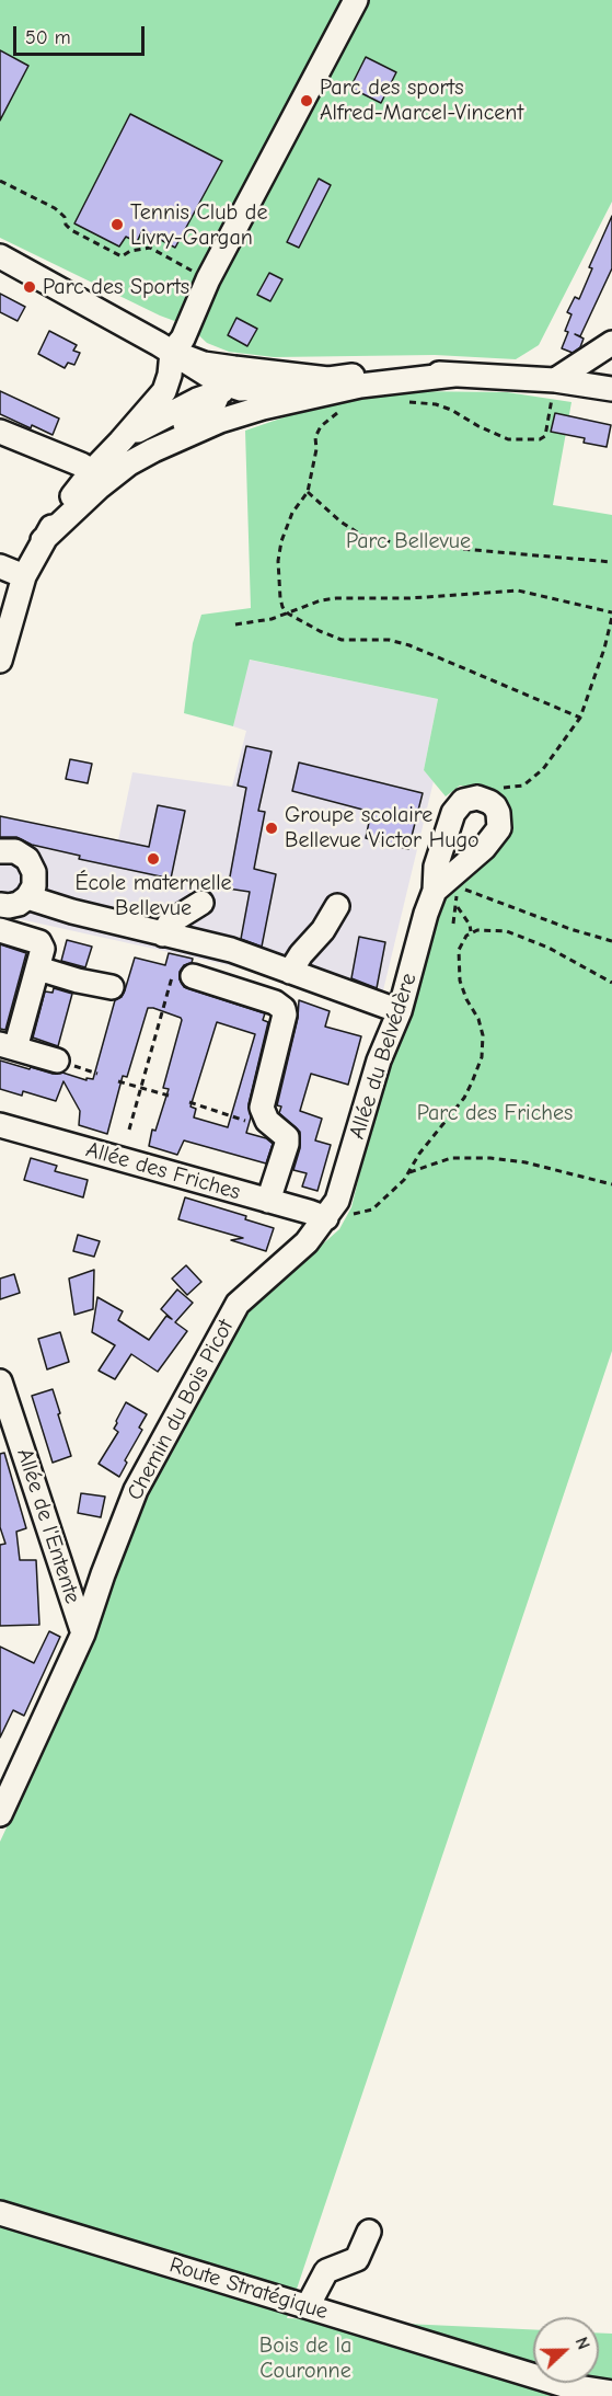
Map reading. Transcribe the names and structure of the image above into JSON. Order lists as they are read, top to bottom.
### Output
{
  "streets": {
    "street": [
      "Allée du Belvédère",
      "Allée des Friches",
      "Chemin du Bois Picot",
      "Allée de l'Entente",
      "Route Stratégique"
    ]
  },
  "crossings": [
    ["Allée du Belvédère", "Allée des Friches"],
    ["Allée du Belvédère", "Chemin du Bois Picot"],
    ["Allée des Friches", "Chemin du Bois Picot"],
    ["Chemin du Bois Picot", "Allée de l'Entente"]
  ],
  "parks": ["Parc Bellevue", "Parc des Friches", "Bois de la Couronne"],
  "places": [
    "Parc des sports Alfred-Marcel-Vincent",
    "Tennis Club de Livry-Gargan",
    "Parc des Sports",
    "Groupe scolaire Bellevue Victor Hugo",
    "École maternelle Bellevue"
  ],
  "scale_bar": "50 m",
  "north": "right"
}
